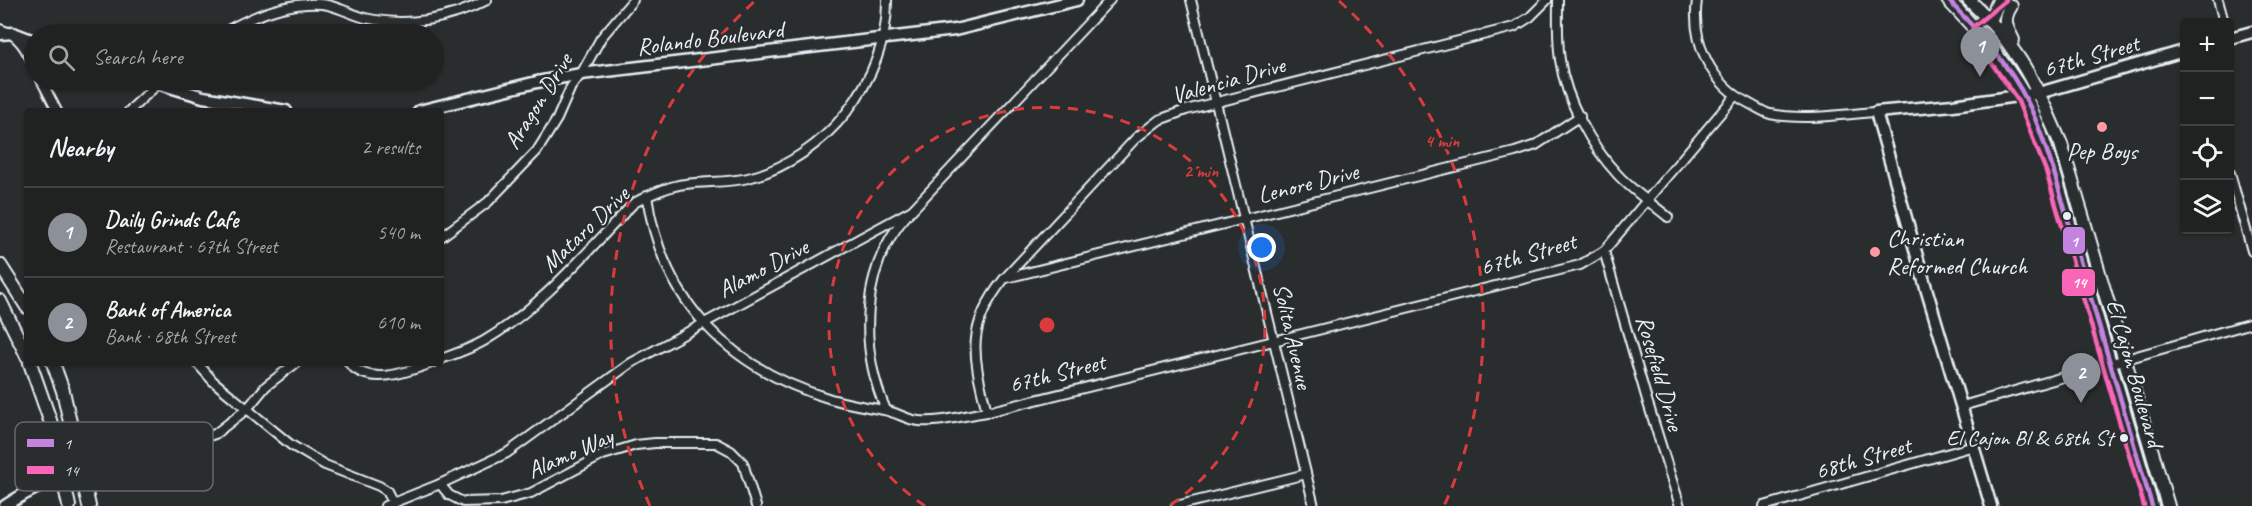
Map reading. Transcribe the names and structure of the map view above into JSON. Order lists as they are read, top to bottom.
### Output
{
  "streets": {
    "main road": ["El Cajon Boulevard"],
    "street": [
      "Rolando Boulevard",
      "67th Street",
      "Valencia Drive",
      "Aragon Drive",
      "Lenore Drive",
      "Mataro Drive",
      "Alamo Drive",
      "Solita Avenue",
      "Rosefield Drive",
      "Alamo Way",
      "68th Street"
    ]
  },
  "crossings": [
    ["Rolando Boulevard", "Aragon Drive"],
    ["Rolando Boulevard", "Mataro Drive"],
    ["67th Street", "Valencia Drive"],
    ["67th Street", "Mataro Drive"],
    ["67th Street", "Alamo Drive"],
    ["67th Street", "Solita Avenue"],
    ["67th Street", "Rosefield Drive"],
    ["67th Street", "El Cajon Boulevard"],
    ["Valencia Drive", "Lenore Drive"],
    ["Valencia Drive", "Solita Avenue"],
    ["Lenore Drive", "Solita Avenue"],
    ["Alamo Drive", "Alamo Way"]
  ],
  "places": ["Pep Boys", "Christian Reformed Church", "El Cajon Bl & 68th St"],
  "lines": ["transit line 1", "transit line 14"],
  "legend": ["1", "14"],
  "page": {
    "map_buttons": ["+", "−"],
    "search": "Search here",
    "pins": ["1", "2"],
    "heading": ["Nearby", "2 results"],
    "list": [
      {
        "mark": "1",
        "name": "Daily Grinds Cafe",
        "note": "Restaurant · 67th Street",
        "value": "540 m"
      },
      {
        "mark": "2",
        "name": "Bank of America",
        "note": "Bank · 68th Street",
        "value": "610 m"
      }
    ]
  },
  "rings": ["4 min", "2 min"]
}
